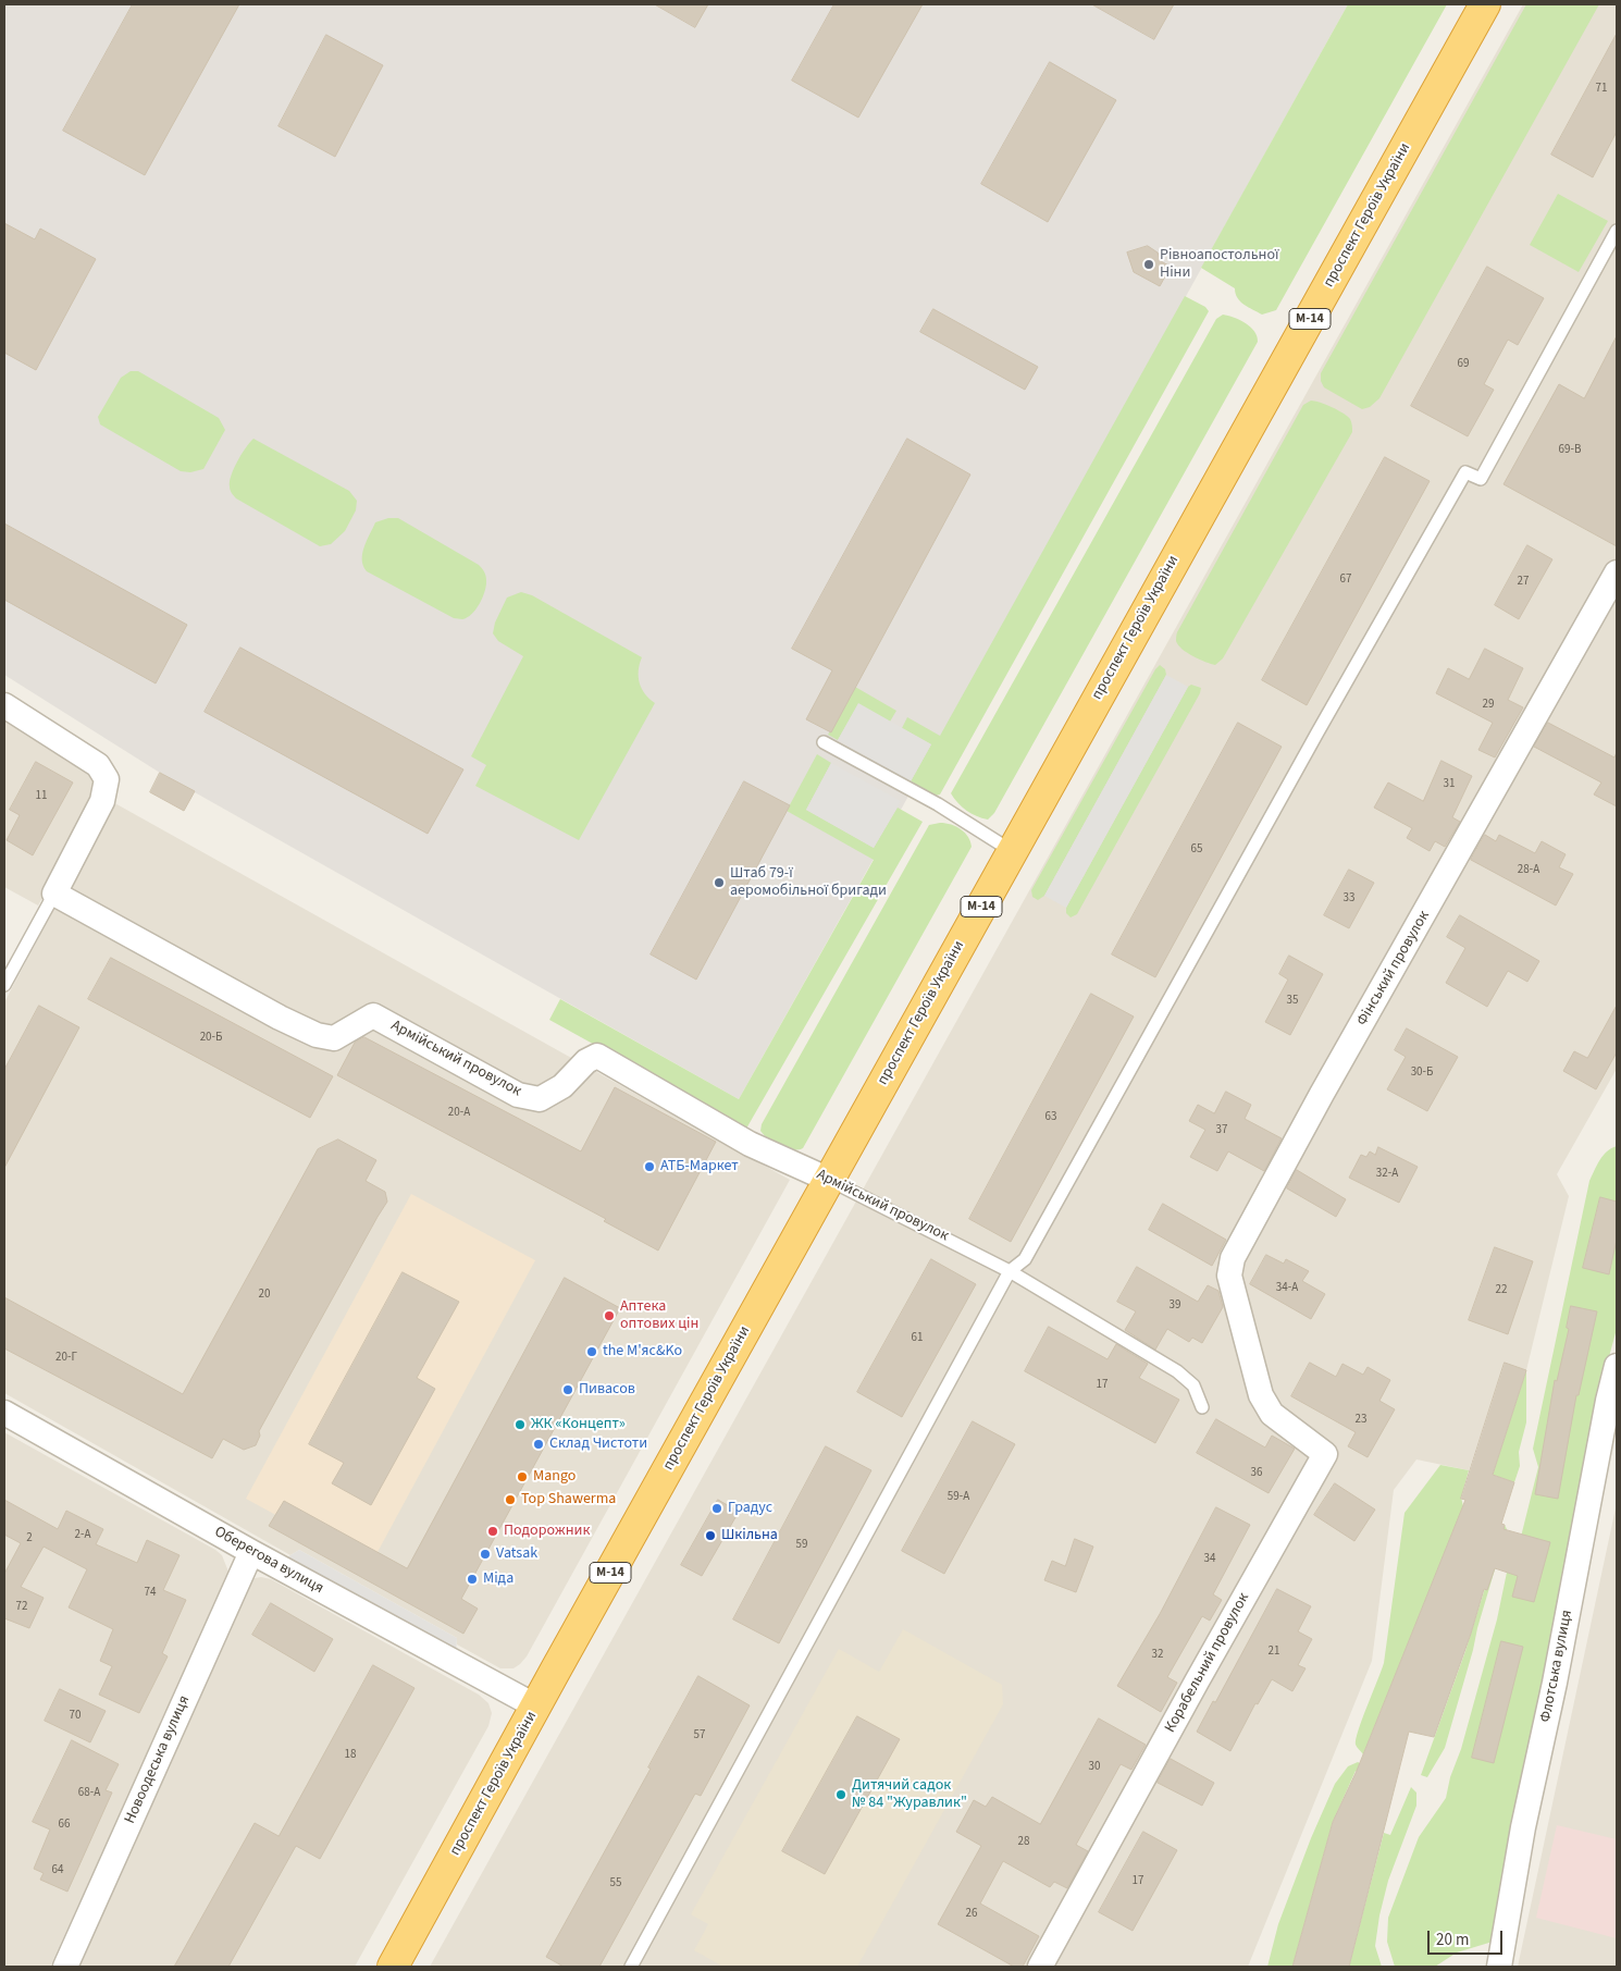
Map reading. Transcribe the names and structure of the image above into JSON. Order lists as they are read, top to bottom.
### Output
{
  "streets": {
    "highway": ["проспект Героїв України", "М-14"],
    "street": [
      "Фінський провулок",
      "Армійський провулок",
      "Оберегова вулиця",
      "Корабельний провулок",
      "Флотська вулиця",
      "Новоодеська вулиця"
    ]
  },
  "crossings": [
    ["проспект Героїв України", "Армійський провулок"],
    ["проспект Героїв України", "Оберегова вулиця"],
    ["Фінський провулок", "Корабельний провулок"],
    ["Оберегова вулиця", "Новоодеська вулиця"]
  ],
  "places": [
    "Рівноапостольної Ніни",
    "Штаб 79-ї аеромобільної бригади",
    "АТБ-Маркет",
    "Аптека оптових цін",
    "the М'яс&Kо",
    "Пивасов",
    "ЖК «Концепт»",
    "Склад Чистоти",
    "Mango",
    "Top Shawerma",
    "Градус",
    "Подорожник",
    "Шкільна",
    "Vatsak",
    "Міда",
    "Дитячий садок № 84 \"Журавлик\""
  ],
  "house_numbers": [
    "71",
    "69",
    "69-В",
    "67",
    "27",
    "29",
    "31",
    "11",
    "65",
    "28-А",
    "33",
    "35",
    "20-Б",
    "30-Б",
    "20-А",
    "63",
    "37",
    "32-А",
    "34-А",
    "22",
    "20",
    "39",
    "61",
    "20-Г",
    "17",
    "23",
    "36",
    "59-А",
    "2-А",
    "2",
    "59",
    "34",
    "74",
    "72",
    "21",
    "32",
    "70",
    "57",
    "18",
    "30",
    "68-А",
    "66",
    "28",
    "64",
    "17",
    "55",
    "26"
  ],
  "scale_bar": "20 m"
}
